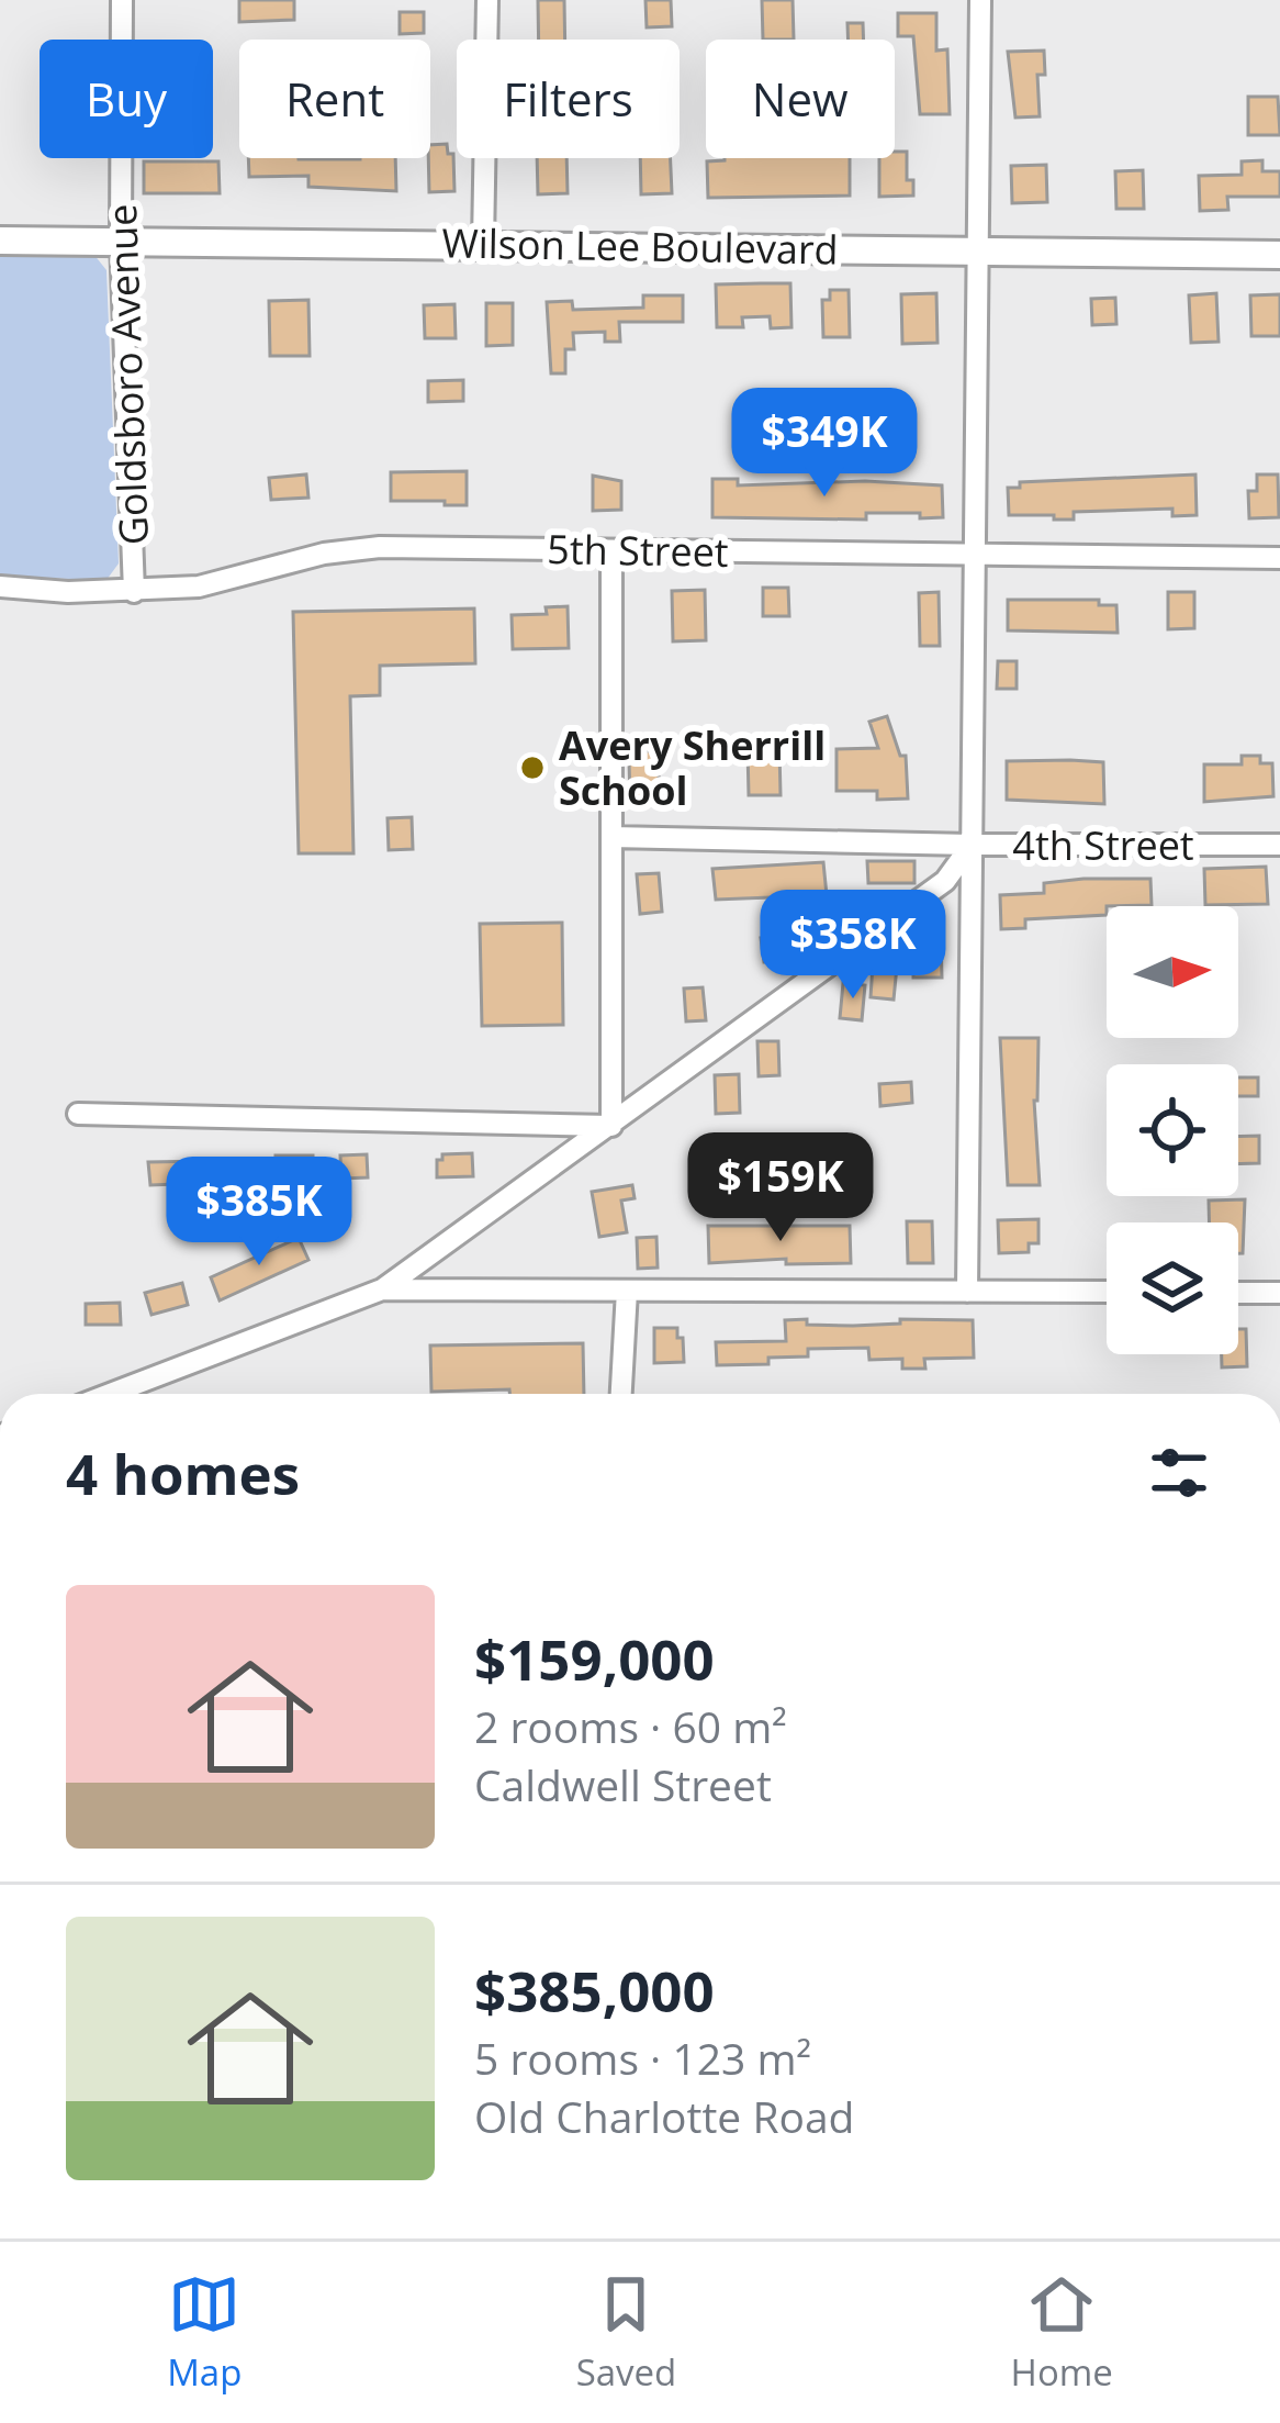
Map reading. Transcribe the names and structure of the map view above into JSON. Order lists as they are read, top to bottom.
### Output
{
  "streets": {
    "street": [
      "Wilson Lee Boulevard",
      "Goldsboro Avenue",
      "5th Street",
      "4th Street"
    ]
  },
  "crossings": [
    ["Wilson Lee Boulevard", "Goldsboro Avenue"],
    ["Goldsboro Avenue", "5th Street"]
  ],
  "places": ["Avery Sherrill School"],
  "north": "right",
  "page": {
    "chip": [
      "Buy",
      "Rent",
      "Filters",
      "New"
    ],
    "price": [
      "$349K",
      "$358K",
      "$159K",
      "$385K"
    ],
    "heading": "4 homes",
    "list": [
      {
        "name": "$159,000",
        "note": "2 rooms · 60 m² · Caldwell Street"
      },
      {
        "name": "$385,000",
        "note": "5 rooms · 123 m² · Old Charlotte Road"
      }
    ],
    "tabs": ["Map", "Saved", "Home"]
  }
}
